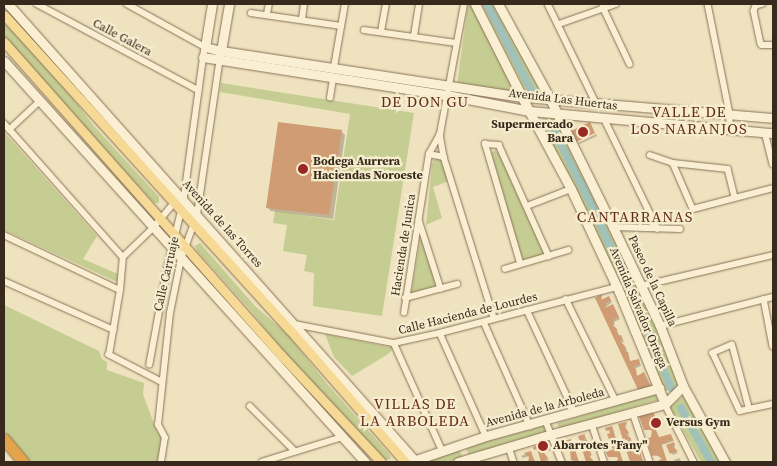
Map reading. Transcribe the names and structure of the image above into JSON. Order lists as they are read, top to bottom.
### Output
{
  "streets": {
    "main road": ["Avenida de las Torres"],
    "street": [
      "Calle Galera",
      "Avenida Las Huertas",
      "Hacienda de Junica",
      "Calle Carruaje",
      "Paseo de la Capilla",
      "Avenida Salvador Ortega",
      "Calle Hacienda de Lourdes",
      "Avenida de la Arboleda"
    ]
  },
  "crossings": [
    ["Calle Galera", "Calle Carruaje"],
    ["Avenida Las Huertas", "Hacienda de Junica"],
    ["Avenida Las Huertas", "Calle Carruaje"],
    ["Avenida Las Huertas", "Paseo de la Capilla"],
    ["Avenida Las Huertas", "Avenida Salvador Ortega"],
    ["Avenida de las Torres", "Calle Carruaje"],
    ["Avenida de las Torres", "Calle Hacienda de Lourdes"],
    ["Avenida de las Torres", "Avenida de la Arboleda"],
    ["Avenida Salvador Ortega", "Calle Hacienda de Lourdes"],
    ["Avenida Salvador Ortega", "Avenida de la Arboleda"]
  ],
  "districts": [
    "DE DON GU",
    "VALLE DE LOS NARANJOS",
    "CANTARRANAS",
    "VILLAS DE LA ARBOLEDA"
  ],
  "places": [
    "Supermercado Bara",
    "Bodega Aurrera Haciendas Noroeste",
    "Versus Gym",
    "Abarrotes \"Fany\""
  ]
}
